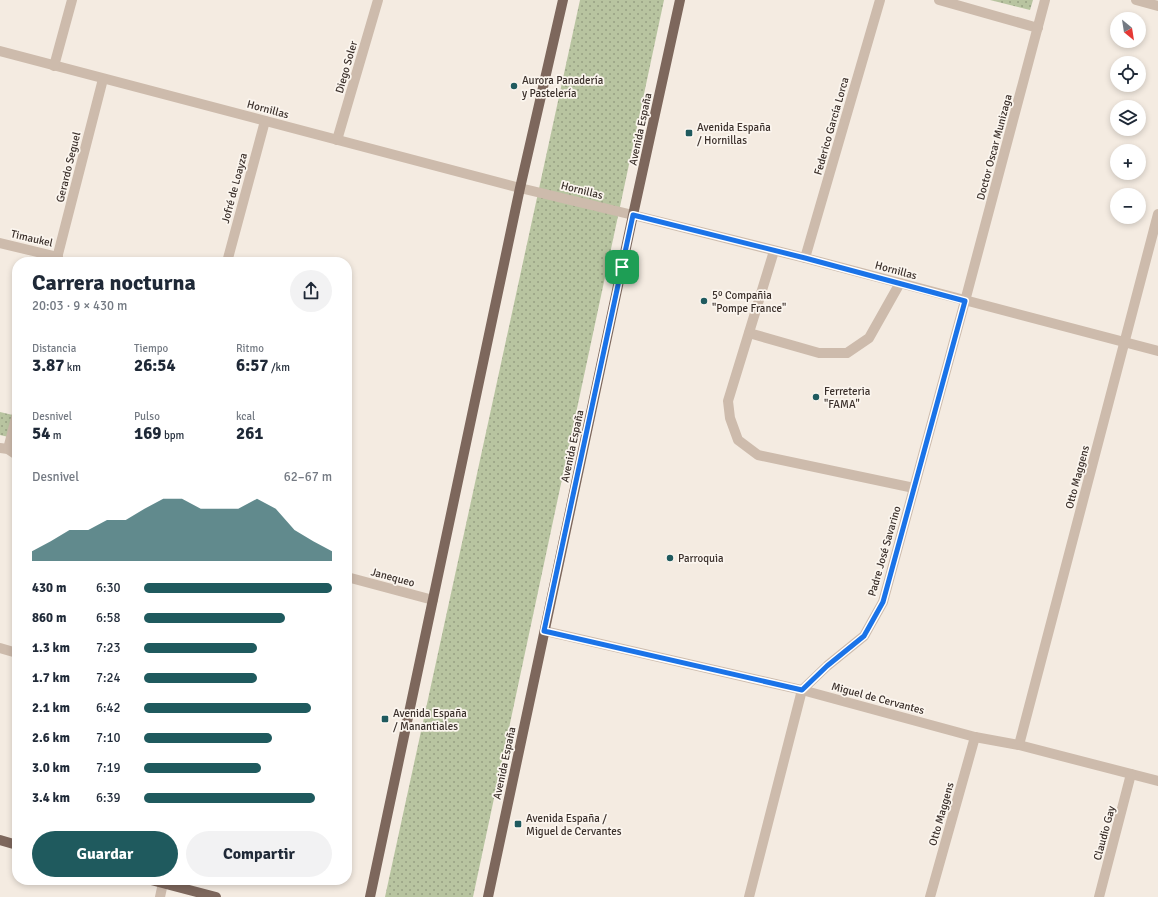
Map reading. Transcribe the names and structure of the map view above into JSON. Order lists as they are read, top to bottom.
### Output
{
  "streets": {
    "main road": ["Avenida España"],
    "street": [
      "Diego Soler",
      "Hornillas",
      "Federico García Lorca",
      "Doctor Oscar Munizaga",
      "Gerardo Seguel",
      "Jofré de Loayza",
      "Timaukel",
      "Otto Maggens",
      "Padre José Savarino",
      "Janequeo",
      "Miguel de Cervantes",
      "Claudio Gay"
    ]
  },
  "crossings": [
    ["Diego Soler", "Hornillas"],
    ["Hornillas", "Federico García Lorca"],
    ["Hornillas", "Avenida España"],
    ["Hornillas", "Doctor Oscar Munizaga"],
    ["Hornillas", "Gerardo Seguel"],
    ["Hornillas", "Jofré de Loayza"],
    ["Hornillas", "Otto Maggens"],
    ["Hornillas", "Padre José Savarino"],
    ["Avenida España", "Miguel de Cervantes"],
    ["Doctor Oscar Munizaga", "Padre José Savarino"],
    ["Otto Maggens", "Miguel de Cervantes"],
    ["Padre José Savarino", "Miguel de Cervantes"],
    ["Miguel de Cervantes", "Claudio Gay"]
  ],
  "places": {
    "other": [
      "Aurora Panadería y Pastelería",
      "5º Compañia \"Pompe France\"",
      "Ferreteria \"FAMA\"",
      "Parroquia"
    ],
    "transit": ["Avenida España / Hornillas", "Avenida España / Manantiales", "Avenida España / Miguel de Cervantes"]
  },
  "north": "bottom right",
  "page": {
    "map_buttons": ["+", "−"],
    "heading": ["Carrera nocturna", "20:03 · 9 × 430 m"],
    "stats": [
      ["Distancia", "3.87 km"],
      ["Tiempo", "26:54"],
      ["Ritmo", "6:57 /km"],
      ["Desnivel", "54 m"],
      ["Pulso", "169 bpm"],
      ["kcal", "261"]
    ],
    "chart": ["Desnivel", "62–67 m"],
    "list": [
      {
        "name": "430 m",
        "note": "6:30"
      },
      {
        "name": "860 m",
        "note": "6:58"
      },
      {
        "name": "1.3 km",
        "note": "7:23"
      },
      {
        "name": "1.7 km",
        "note": "7:24"
      },
      {
        "name": "2.1 km",
        "note": "6:42"
      },
      {
        "name": "2.6 km",
        "note": "7:10"
      },
      {
        "name": "3.0 km",
        "note": "7:19"
      },
      {
        "name": "3.4 km",
        "note": "6:39"
      }
    ],
    "buttons": ["Guardar", "Compartir"]
  }
}
